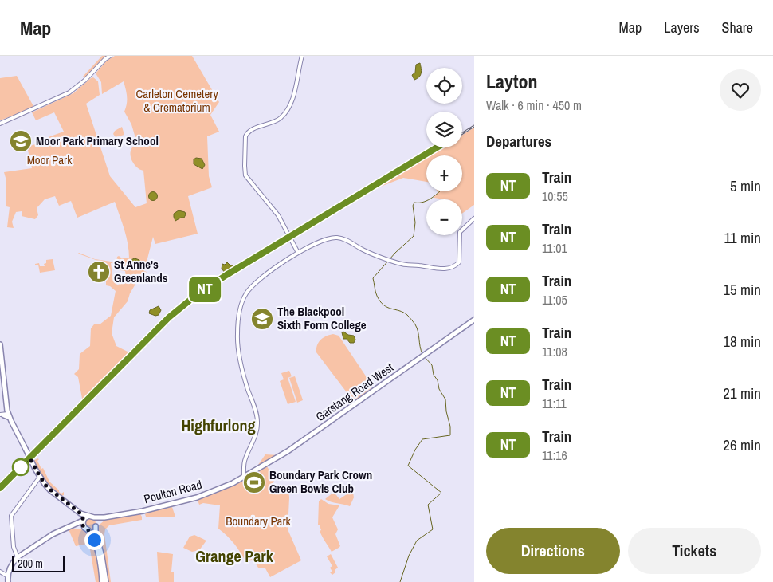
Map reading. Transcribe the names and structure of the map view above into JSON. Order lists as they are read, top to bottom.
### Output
{
  "streets": {
    "main road": ["Garstang Road West", "Poulton Road"]
  },
  "crossings": [
    ["Garstang Road West", "Poulton Road"]
  ],
  "districts": ["Highfurlong", "Grange Park"],
  "parks": ["Carleton Cemetery & Crematorium", "Moor Park", "Boundary Park"],
  "places": {
    "school or university": ["Moor Park Primary School", "The Blackpool Sixth Form College"],
    "church": ["St Anne's Greenlands"],
    "sports": ["Boundary Park Crown Green Bowls Club"]
  },
  "scale_bar": "200 m",
  "page": {
    "header": "Map",
    "nav": ["Map", "Layers", "Share"],
    "on_map": "NT",
    "heading": [
      ["Layton", "Walk · 6 min · 450 m"],
      "Departures"
    ],
    "map_buttons": ["+", "−"],
    "list": [
      {
        "mark": "NT",
        "name": "Train",
        "note": "10:55",
        "value": "5 min"
      },
      {
        "mark": "NT",
        "name": "Train",
        "note": "11:01",
        "value": "11 min"
      },
      {
        "mark": "NT",
        "name": "Train",
        "note": "11:05",
        "value": "15 min"
      },
      {
        "mark": "NT",
        "name": "Train",
        "note": "11:08",
        "value": "18 min"
      },
      {
        "mark": "NT",
        "name": "Train",
        "note": "11:11",
        "value": "21 min"
      },
      {
        "mark": "NT",
        "name": "Train",
        "note": "11:16",
        "value": "26 min"
      }
    ],
    "buttons": ["Directions", "Tickets"],
    "scale": "200 m"
  }
}
